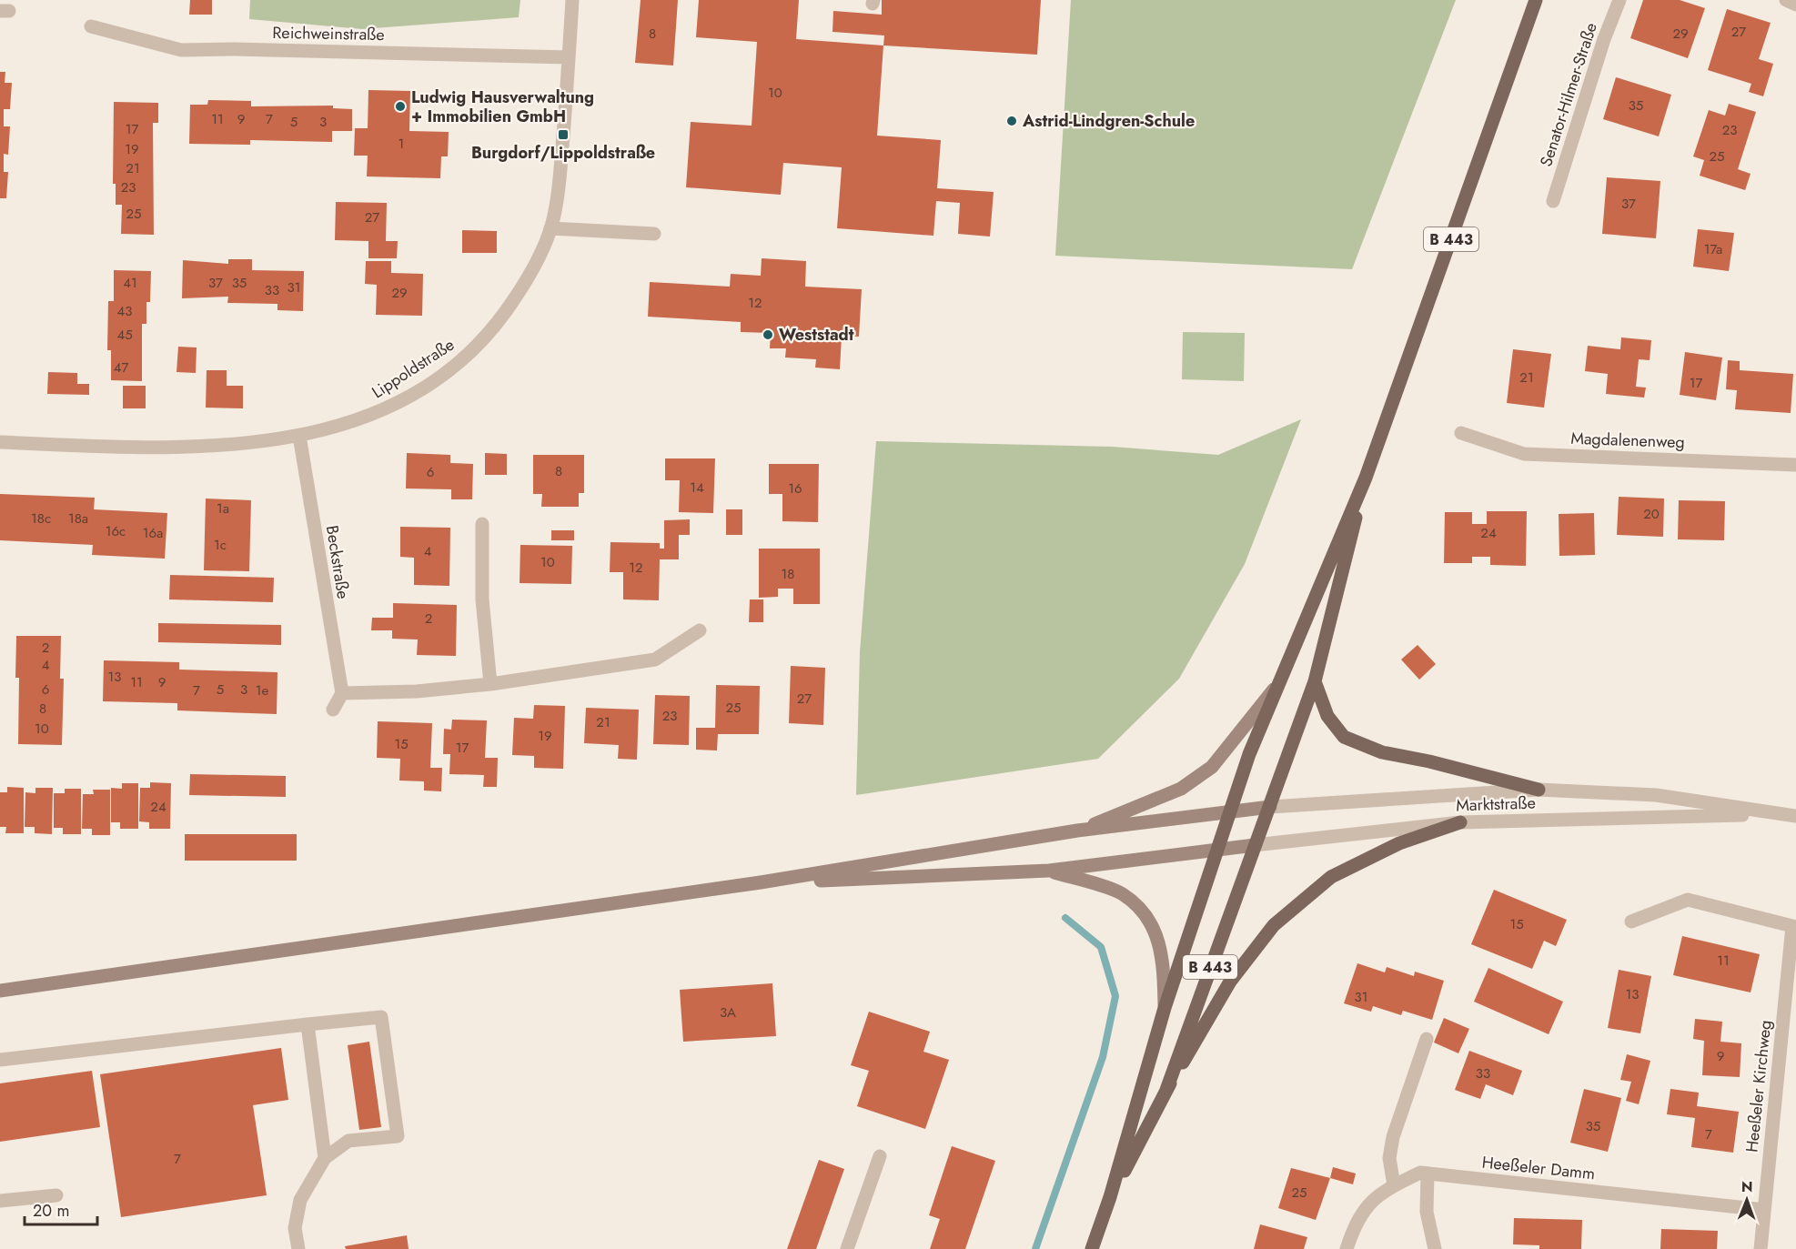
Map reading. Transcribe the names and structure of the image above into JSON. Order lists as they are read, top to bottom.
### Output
{
  "streets": {
    "main road": ["B 443"],
    "street": [
      "Reichweinstraße",
      "Senator-Hilmer-Straße",
      "Lippoldstraße",
      "Magdalenenweg",
      "Beckstraße",
      "Marktstraße",
      "Heeßeler Kirchweg",
      "Heeßeler Damm"
    ]
  },
  "crossings": [
    ["Reichweinstraße", "Lippoldstraße"],
    ["B 443", "Marktstraße"],
    ["Lippoldstraße", "Beckstraße"],
    ["Heeßeler Kirchweg", "Heeßeler Damm"]
  ],
  "places": {
    "other": ["Ludwig Hausverwaltung + Immobilien GmbH", "Astrid-Lindgren-Schule", "Weststadt"],
    "transit": ["Burgdorf/Lippoldstraße"]
  },
  "house_numbers": [
    "27",
    "8",
    "29",
    "10",
    "35",
    "11",
    "9",
    "7",
    "5",
    "3",
    "17",
    "23",
    "1",
    "19",
    "25",
    "21",
    "23",
    "37",
    "25",
    "27",
    "17a",
    "41",
    "37",
    "35",
    "31",
    "33",
    "29",
    "12",
    "43",
    "45",
    "47",
    "21",
    "17",
    "8",
    "6",
    "14",
    "16",
    "1a",
    "20",
    "18c",
    "18a",
    "16c",
    "16a",
    "24",
    "1c",
    "4",
    "10",
    "12",
    "18",
    "2",
    "2",
    "4",
    "13",
    "11",
    "9",
    "6",
    "5",
    "3",
    "7",
    "1e",
    "27",
    "25",
    "8",
    "23",
    "21",
    "10",
    "19",
    "15",
    "17",
    "24",
    "15",
    "11",
    "13",
    "31",
    "3A",
    "9",
    "33",
    "35",
    "7",
    "7",
    "25"
  ],
  "scale_bar": "20 m",
  "north": "top"
}
